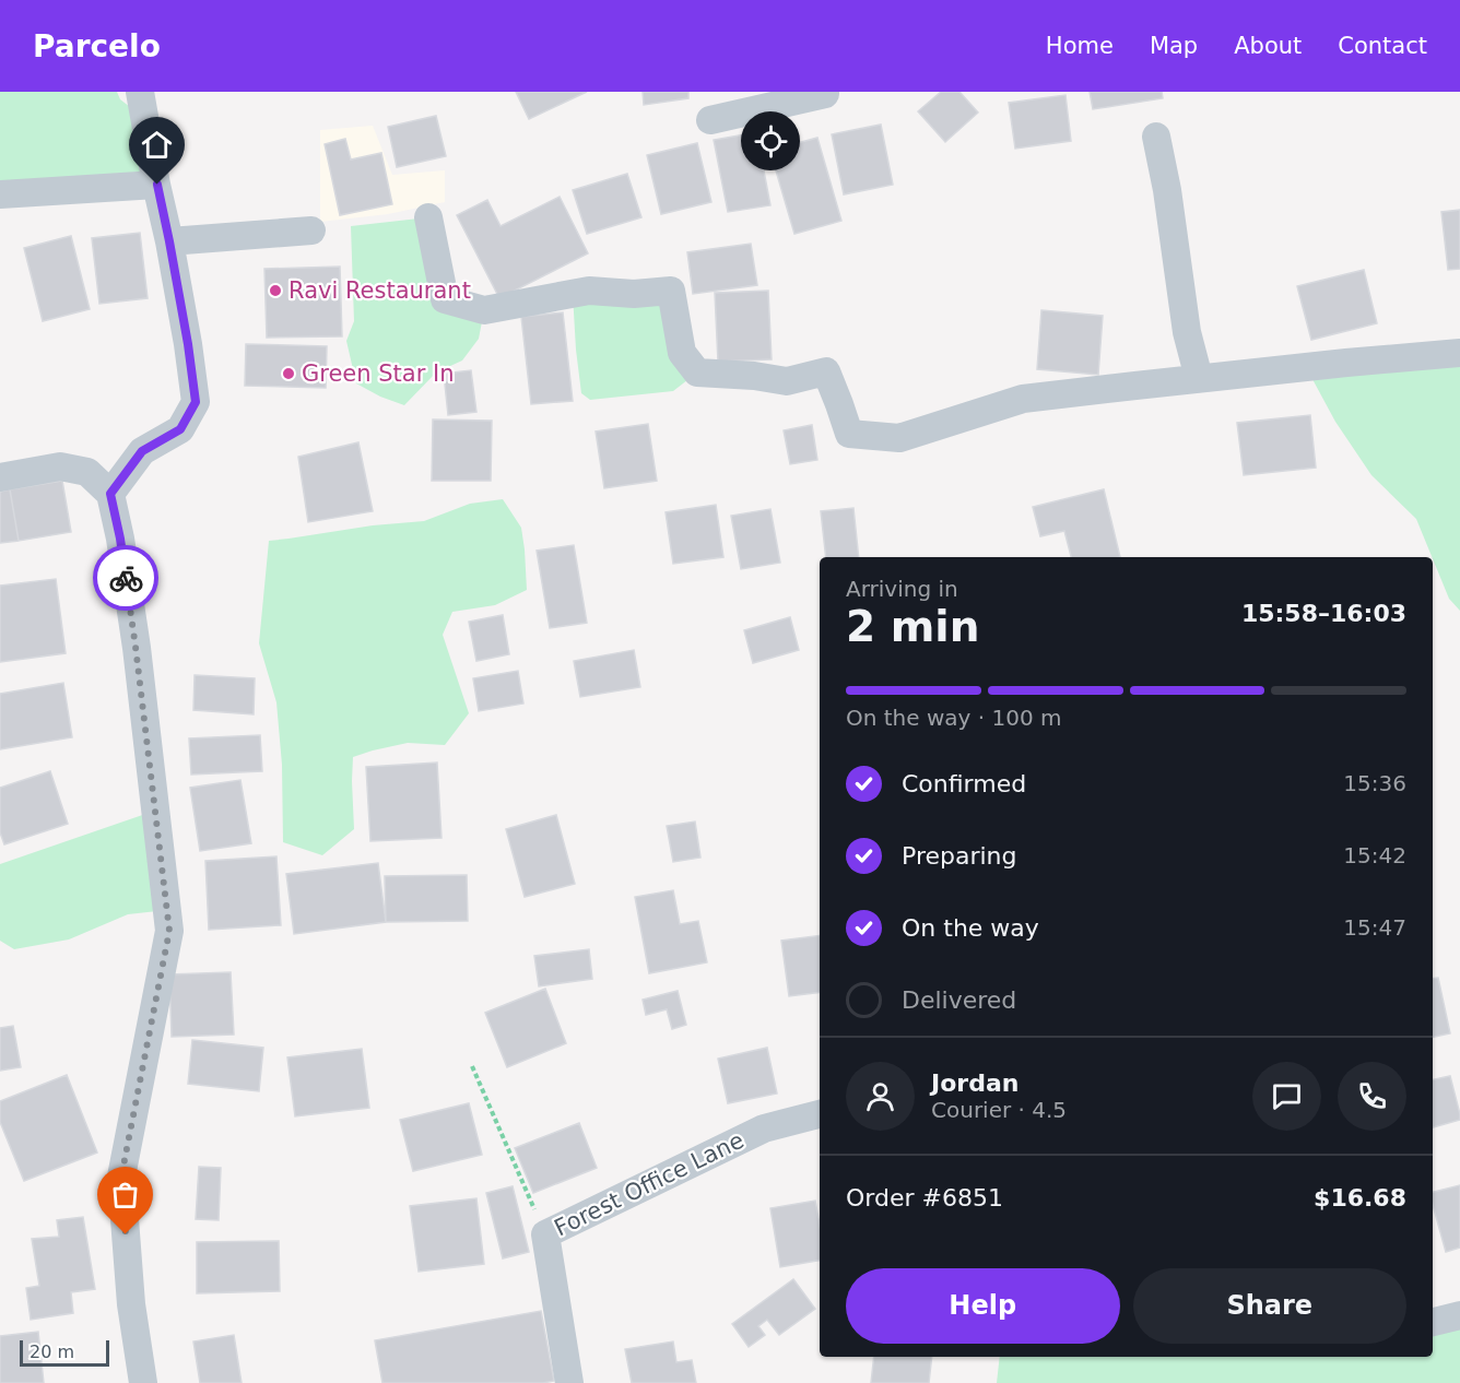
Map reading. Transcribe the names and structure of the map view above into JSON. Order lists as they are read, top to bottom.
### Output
{
  "streets": {
    "street": ["Forest Office Lane"]
  },
  "places": ["Ravi Restaurant", "Green Star In"],
  "scale_bar": "20 m",
  "page": {
    "header": "Parcelo",
    "nav": [
      "Home",
      "Map",
      "About",
      "Contact"
    ],
    "heading": ["2 min", "Arriving in", "15:58–16:03"],
    "panel": [
      "Jordan",
      "Courier · 4.5",
      "Order #6851",
      "$16.68"
    ],
    "bar": "On the way · 100 m",
    "list": [
      ["Confirmed", "15:36"],
      ["Preparing", "15:42"],
      ["On the way", "15:47"],
      "Delivered"
    ],
    "buttons": ["Help", "Share"],
    "scale": "20 m"
  }
}
